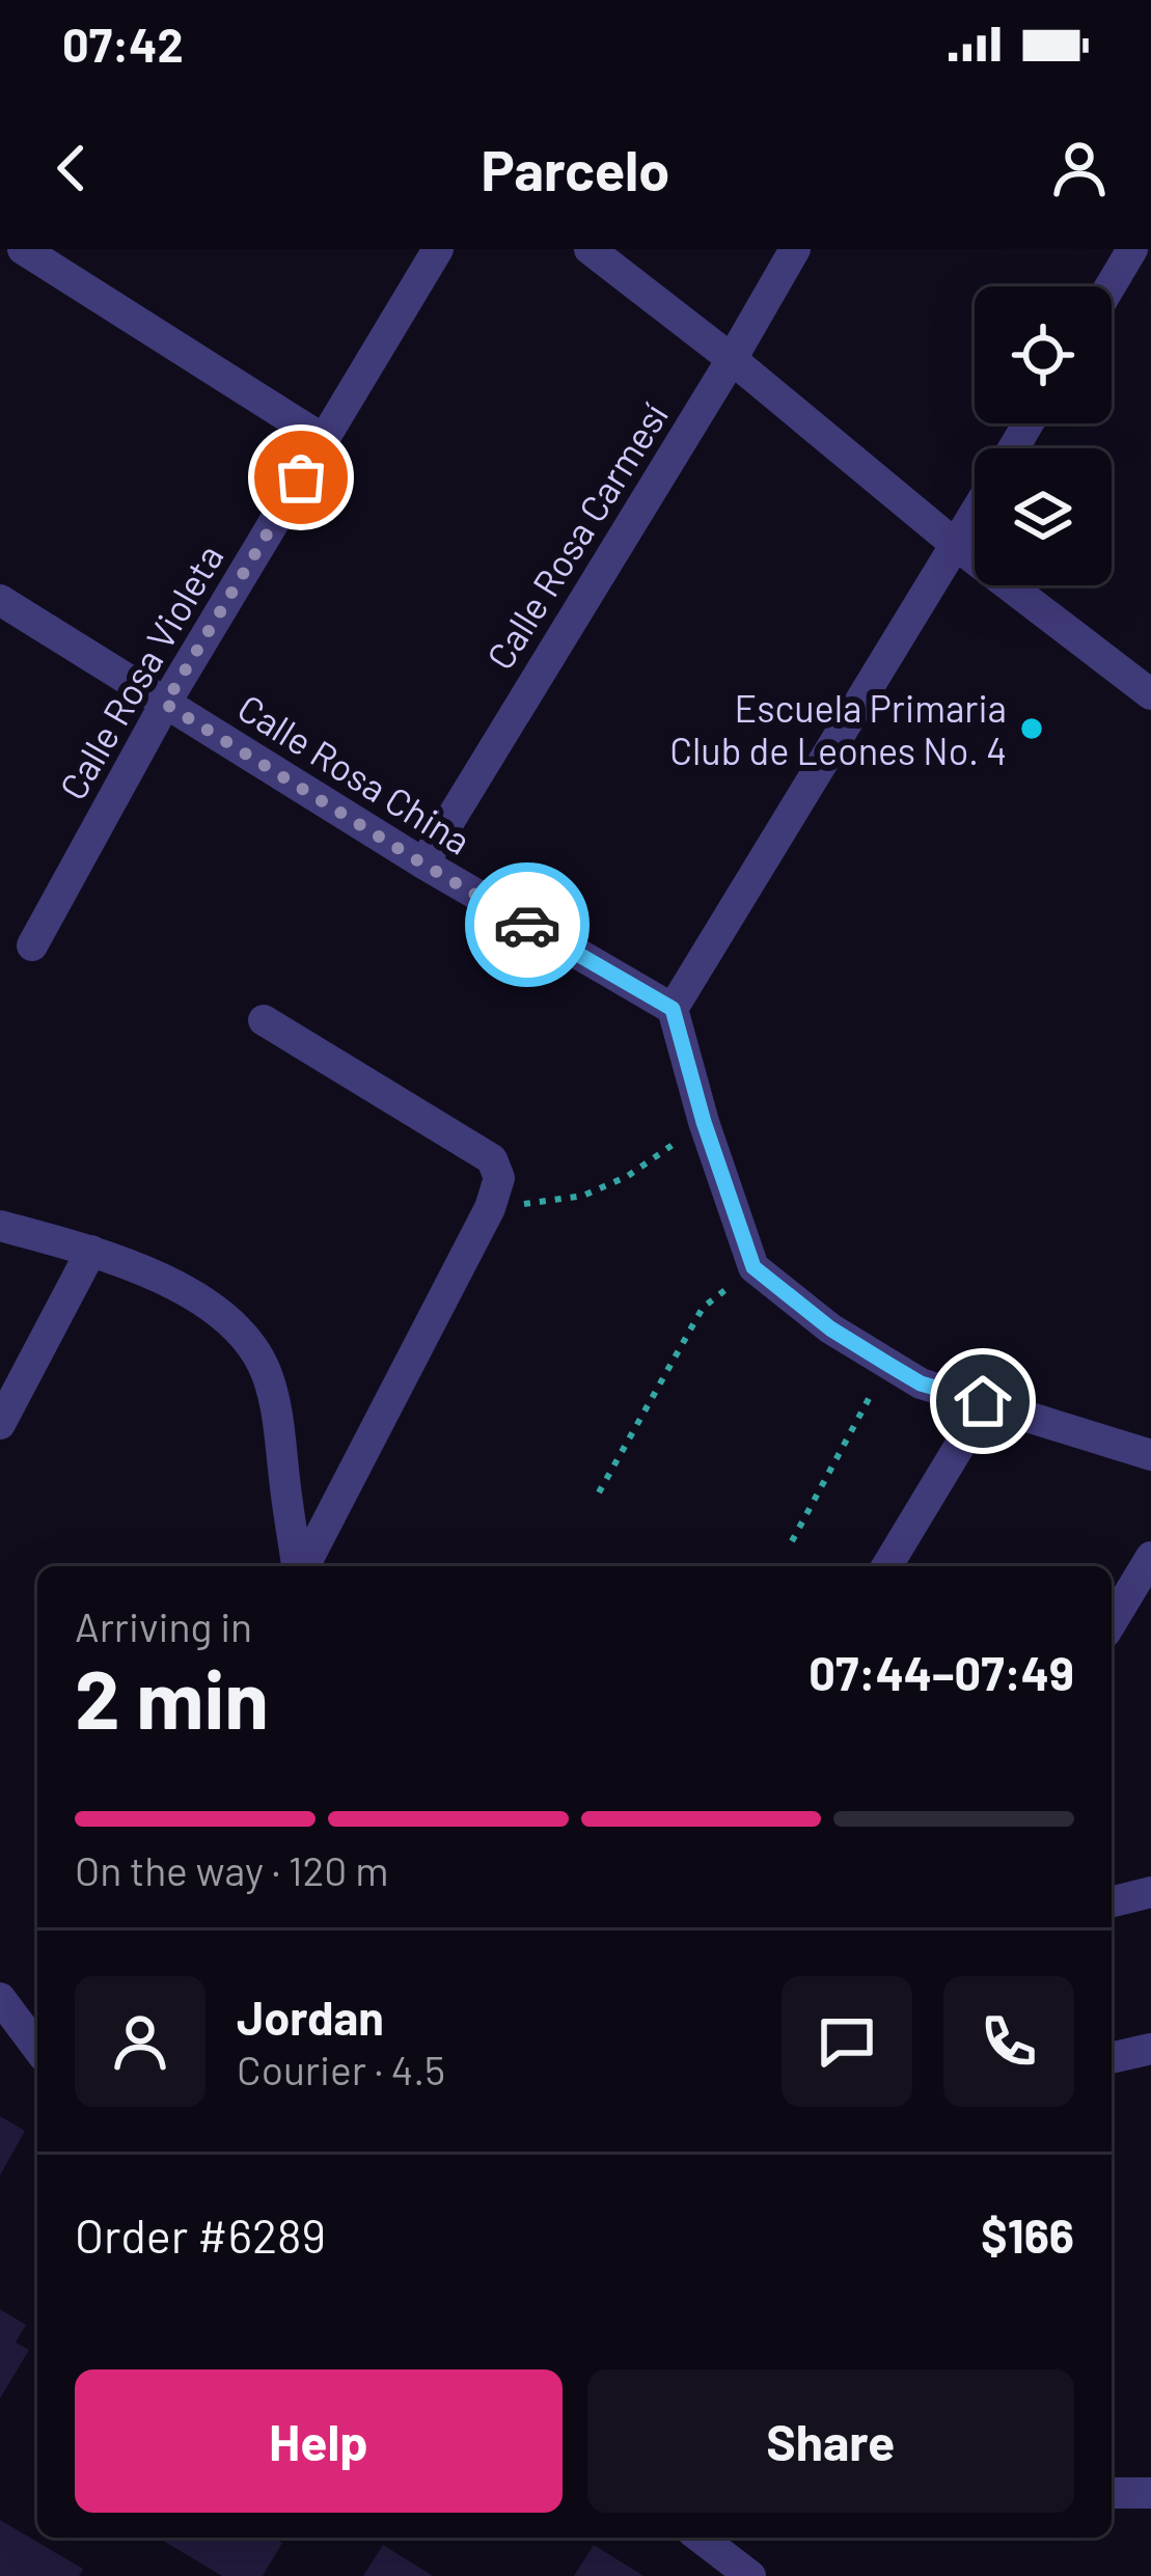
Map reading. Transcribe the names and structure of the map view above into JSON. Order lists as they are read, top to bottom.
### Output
{
  "streets": {
    "street": ["Calle Rosa Carmesí", "Calle Rosa Violeta", "Calle Rosa China"]
  },
  "crossings": [
    ["Calle Rosa Carmesí", "Calle Rosa China"],
    ["Calle Rosa Violeta", "Calle Rosa China"]
  ],
  "places": ["Escuela Primaria Club de Leones No. 4"],
  "page": {
    "status": "07:42",
    "header": "Parcelo",
    "heading": ["2 min", "Arriving in", "07:44–07:49"],
    "panel": [
      "Jordan",
      "Courier · 4.5",
      "Order #6289",
      "$166"
    ],
    "bar": "On the way · 120 m",
    "buttons": ["Help", "Share"]
  }
}
